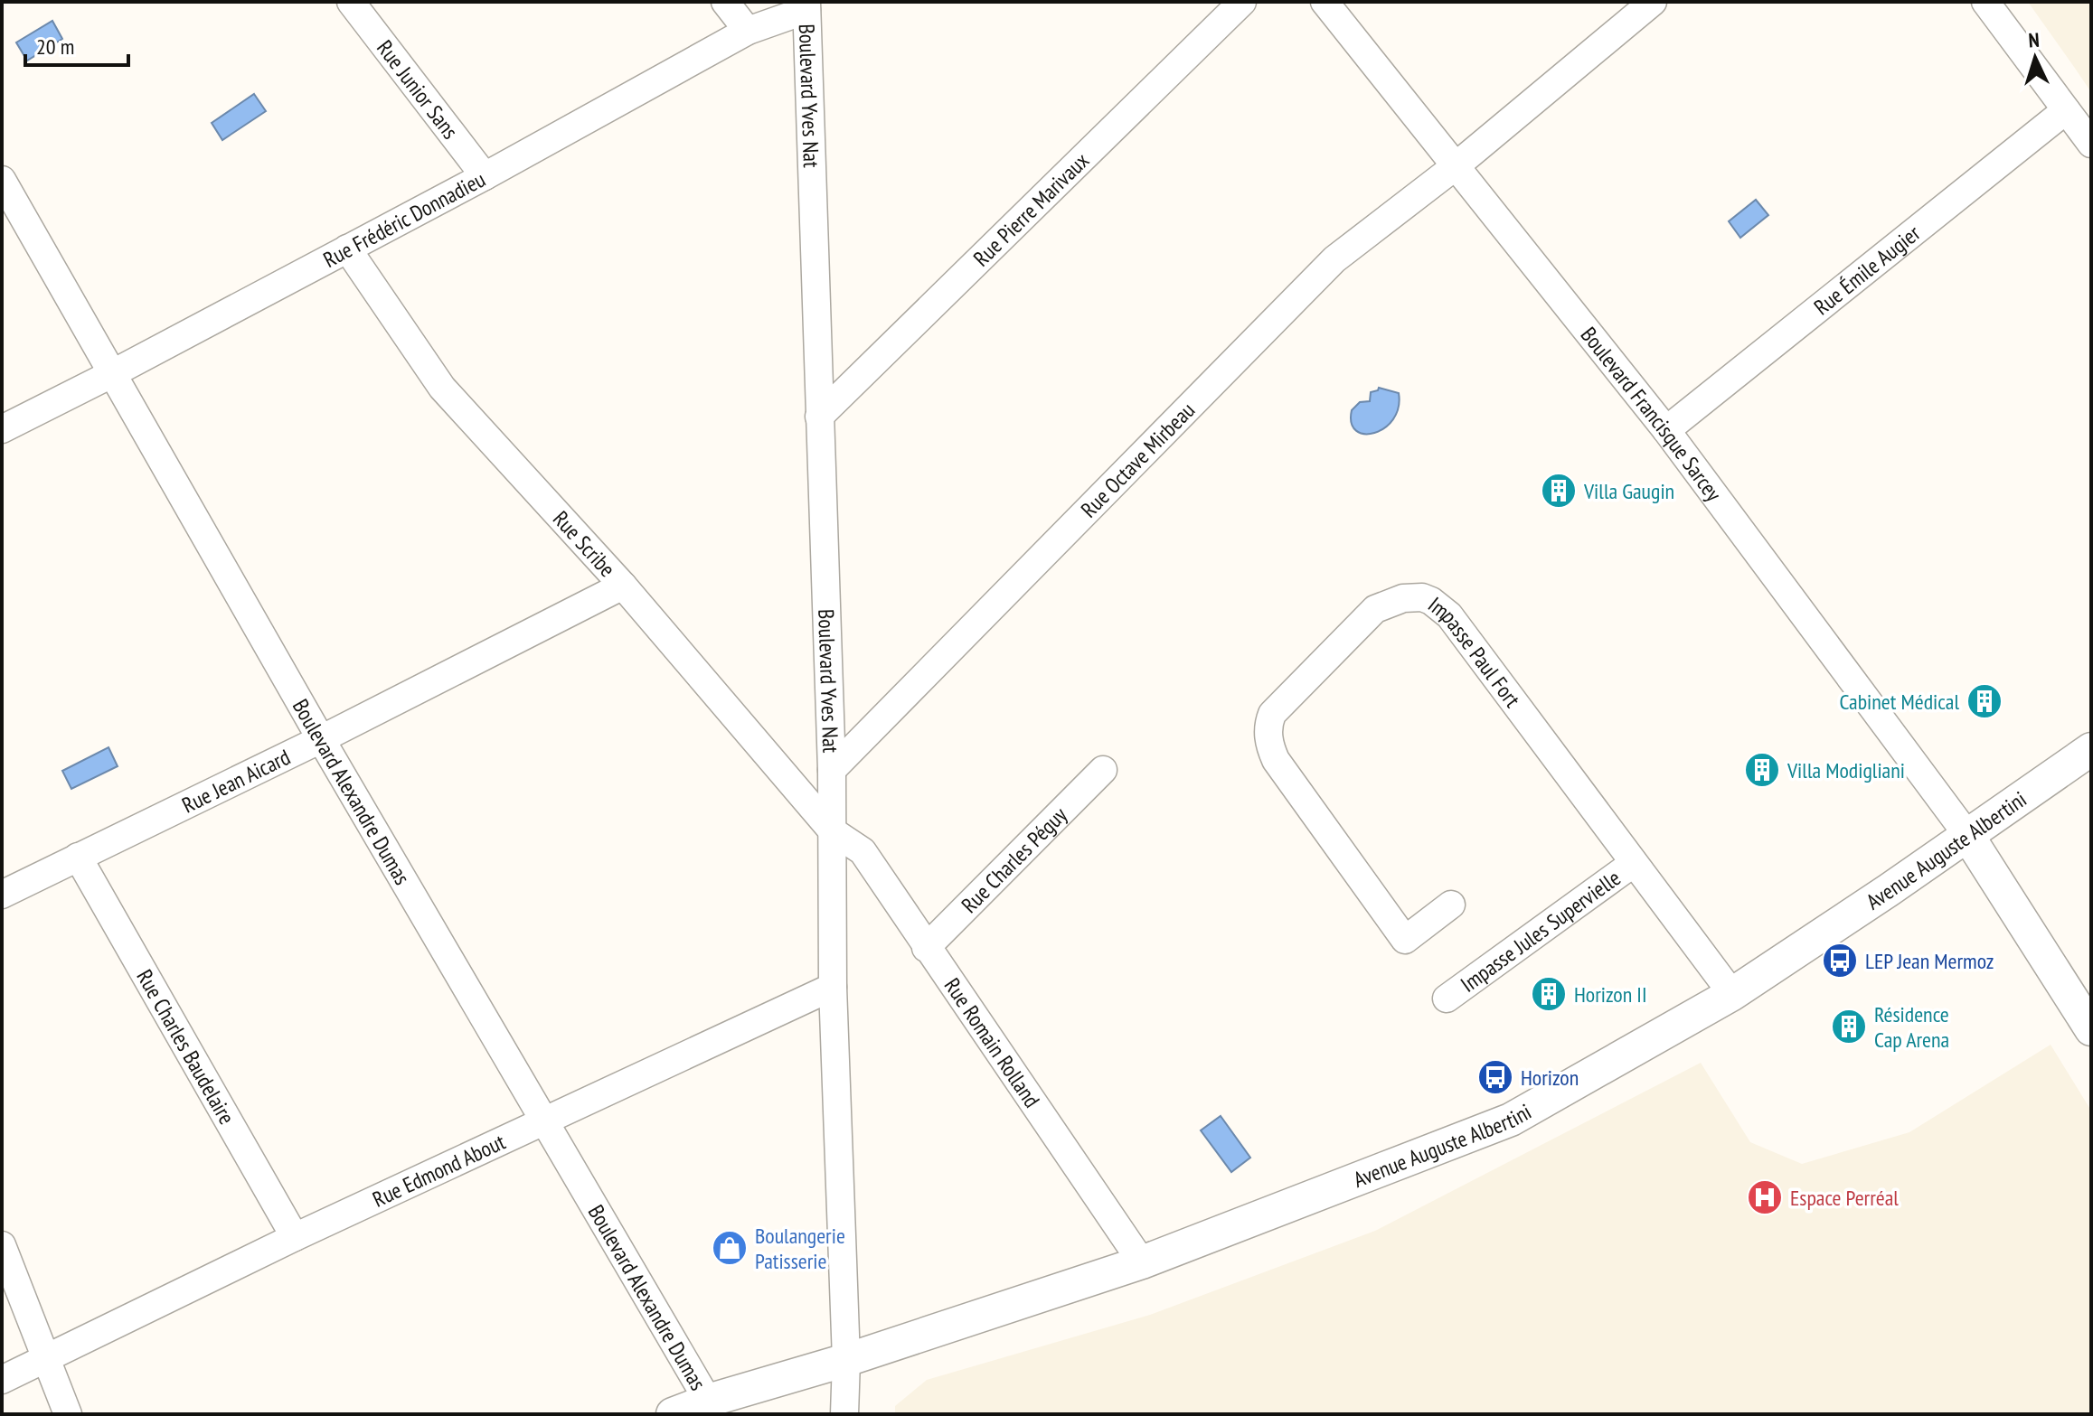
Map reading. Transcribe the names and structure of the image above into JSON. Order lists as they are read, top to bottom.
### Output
{
  "streets": {
    "street": [
      "Rue Junior Sans",
      "Boulevard Yves Nat",
      "Rue Pierre Marivaux",
      "Rue Frédéric Donnadieu",
      "Rue Émile Augier",
      "Boulevard Francisque Sarcey",
      "Rue Octave Mirbeau",
      "Rue Scribe",
      "Impasse Paul Fort",
      "Rue Jean Aicard",
      "Boulevard Alexandre Dumas",
      "Avenue Auguste Albertini",
      "Rue Charles Péguy",
      "Impasse Jules Supervielle",
      "Rue Romain Rolland",
      "Rue Charles Baudelaire",
      "Rue Edmond About"
    ]
  },
  "crossings": [
    ["Rue Junior Sans", "Rue Frédéric Donnadieu"],
    ["Boulevard Yves Nat", "Rue Pierre Marivaux"],
    ["Boulevard Yves Nat", "Rue Frédéric Donnadieu"],
    ["Boulevard Yves Nat", "Rue Octave Mirbeau"],
    ["Boulevard Yves Nat", "Rue Scribe"],
    ["Boulevard Yves Nat", "Avenue Auguste Albertini"],
    ["Boulevard Yves Nat", "Rue Romain Rolland"],
    ["Boulevard Yves Nat", "Rue Edmond About"],
    ["Rue Frédéric Donnadieu", "Rue Scribe"],
    ["Rue Frédéric Donnadieu", "Boulevard Alexandre Dumas"],
    ["Rue Émile Augier", "Boulevard Francisque Sarcey"],
    ["Boulevard Francisque Sarcey", "Rue Octave Mirbeau"],
    ["Boulevard Francisque Sarcey", "Avenue Auguste Albertini"],
    ["Rue Scribe", "Rue Jean Aicard"],
    ["Rue Scribe", "Rue Romain Rolland"],
    ["Impasse Paul Fort", "Avenue Auguste Albertini"],
    ["Impasse Paul Fort", "Impasse Jules Supervielle"],
    ["Rue Jean Aicard", "Boulevard Alexandre Dumas"],
    ["Rue Jean Aicard", "Rue Charles Baudelaire"],
    ["Boulevard Alexandre Dumas", "Avenue Auguste Albertini"],
    ["Boulevard Alexandre Dumas", "Rue Edmond About"],
    ["Avenue Auguste Albertini", "Rue Romain Rolland"],
    ["Rue Charles Péguy", "Rue Romain Rolland"],
    ["Rue Charles Baudelaire", "Rue Edmond About"]
  ],
  "places": {
    "building": [
      "Villa Gaugin",
      "Cabinet Médical",
      "Villa Modigliani",
      "Horizon II",
      "Résidence Cap Arena"
    ],
    "bus stop": ["LEP Jean Mermoz", "Horizon"],
    "hospital": ["Espace Perréal"],
    "shop": ["Boulangerie Patisserie"]
  },
  "scale_bar": "20 m",
  "north": "top"
}
